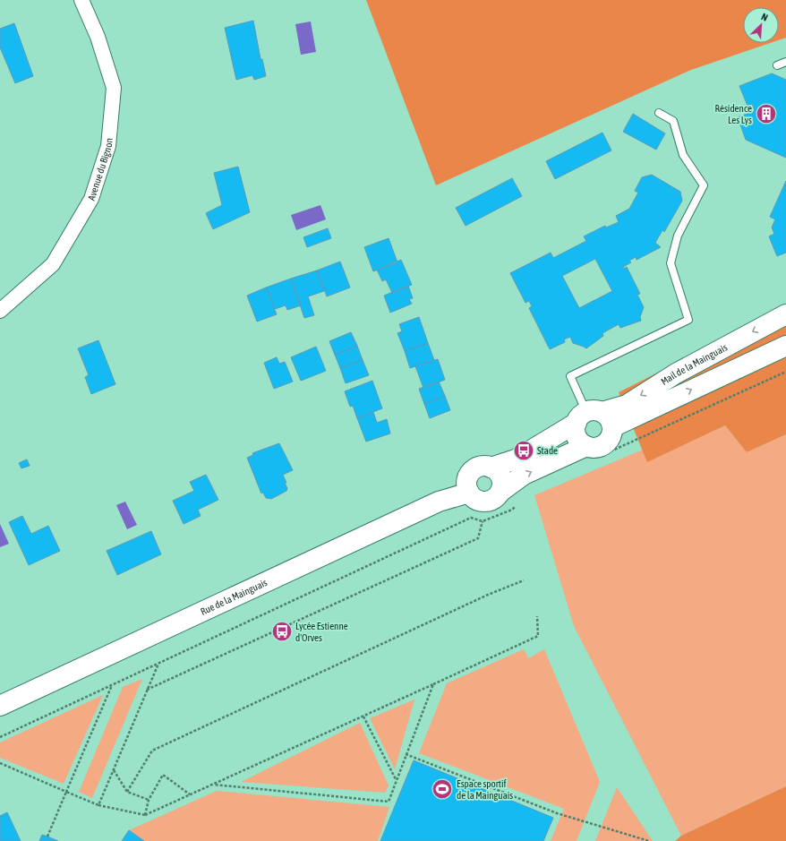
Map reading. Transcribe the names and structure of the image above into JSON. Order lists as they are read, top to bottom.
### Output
{
  "streets": {
    "street": ["Avenue du Bignon", "Mail de la Mainguais", "Rue de la Mainguais"]
  },
  "crossings": [
    ["Mail de la Mainguais", "Rue de la Mainguais"]
  ],
  "places": {
    "building": ["Résidence Les Lys"],
    "bus stop": ["Stade", "Lycée Estienne d'Orves"],
    "sports": ["Espace sportif de la Mainguais"]
  },
  "north": "top right"
}
